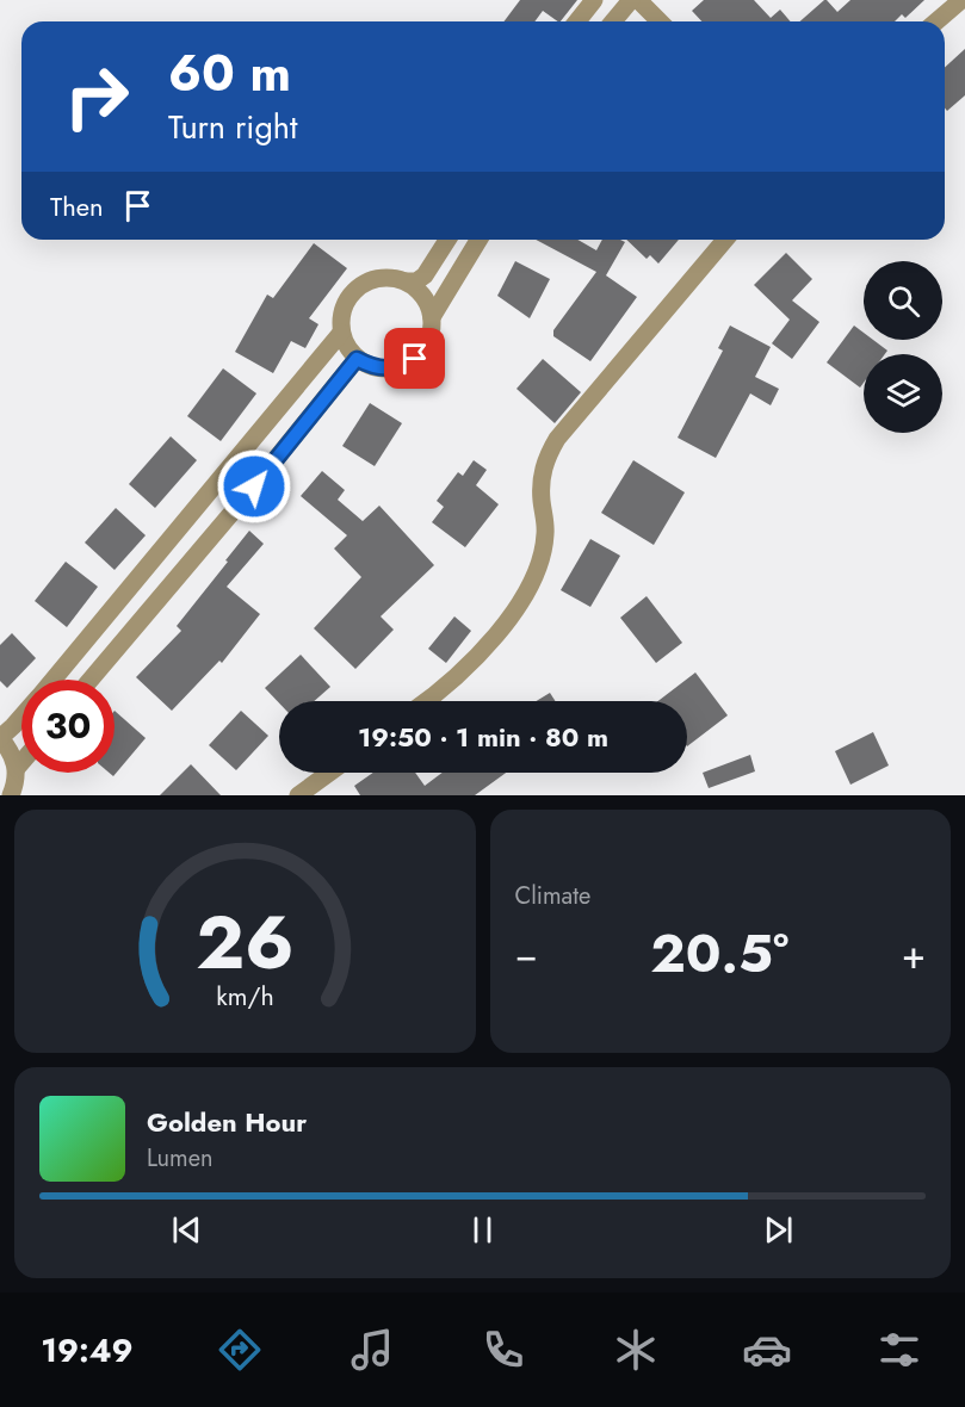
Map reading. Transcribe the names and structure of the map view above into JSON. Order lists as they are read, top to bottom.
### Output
{
  "page": {
    "turn": ["60 m", "Turn right"],
    "then": "Then",
    "limit": "30",
    "trip": "19:50 · 1 min · 80 m",
    "tile": "Climate",
    "heat": ["−", "20.5°", "+"],
    "song": ["Golden Hour", "Lumen"],
    "tabs": "19:49",
    "gauge": ["26", "km/h"]
  }
}
